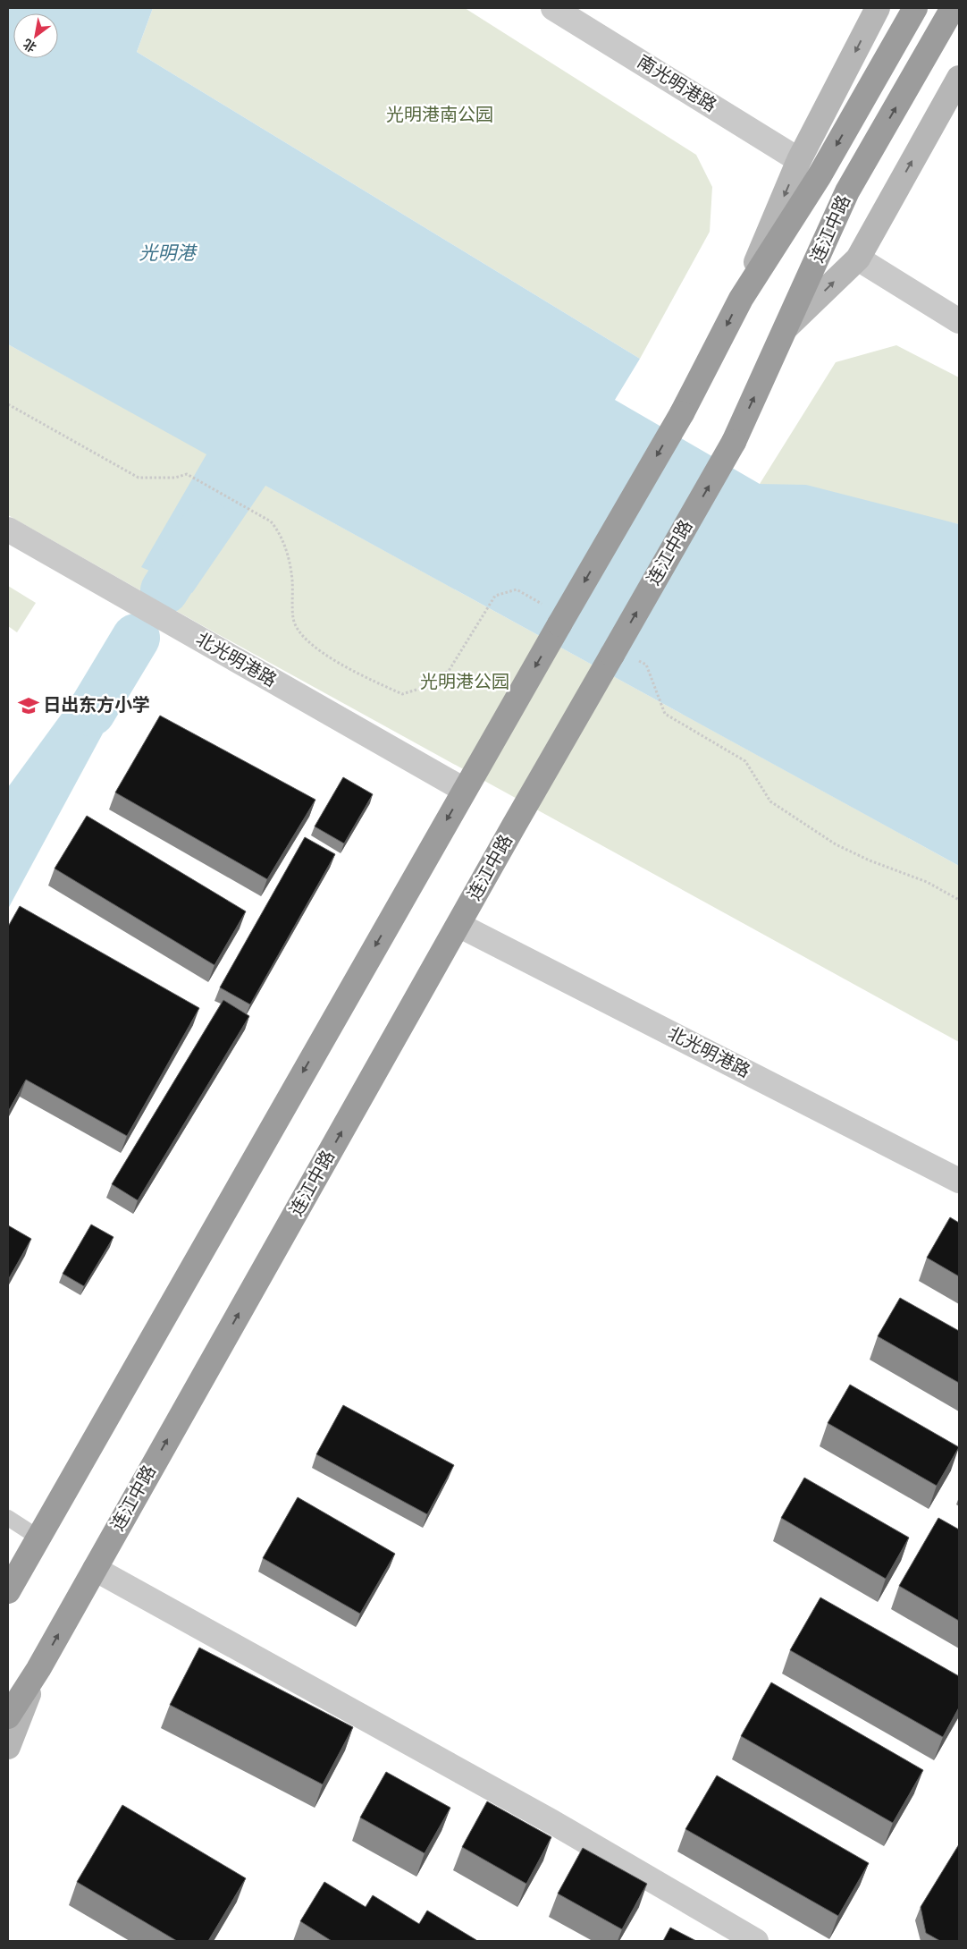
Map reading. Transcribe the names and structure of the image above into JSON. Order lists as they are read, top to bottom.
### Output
{
  "streets": {
    "highway": ["连江中路"],
    "street": ["南光明港路", "北光明港路"]
  },
  "crossings": [
    ["连江中路", "北光明港路"]
  ],
  "water": ["光明港"],
  "parks": ["光明港南公园", "光明港公园"],
  "places": {
    "school or university": ["日出东方小学"]
  },
  "north": "bottom left"
}
